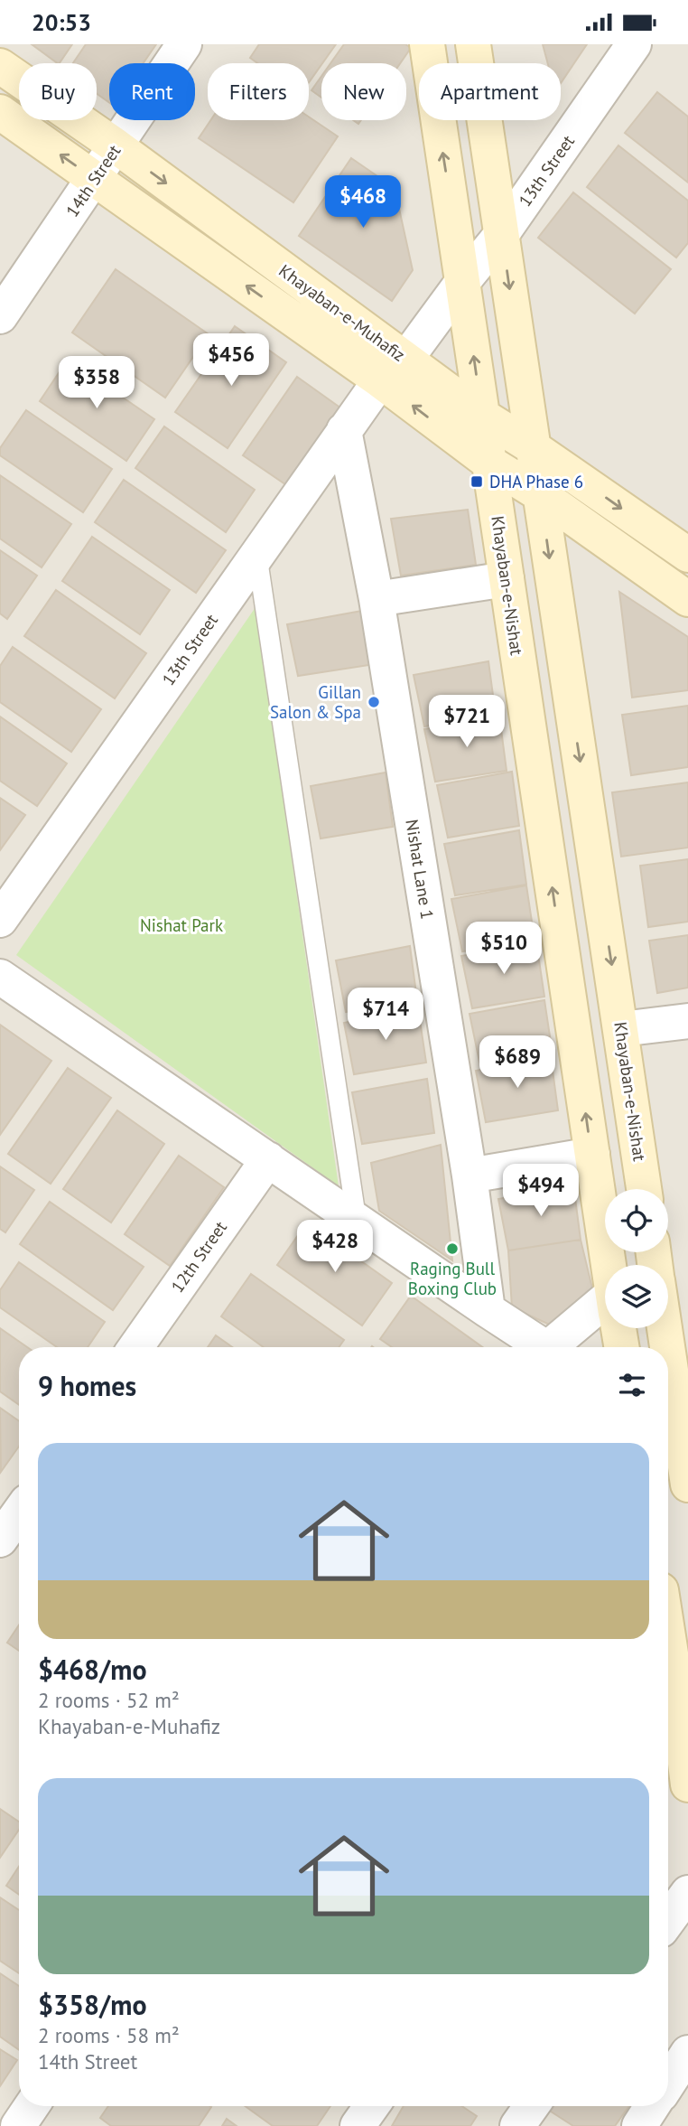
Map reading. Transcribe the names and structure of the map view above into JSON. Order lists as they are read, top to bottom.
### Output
{
  "streets": {
    "street": [
      "13th Street",
      "14th Street",
      "Khayaban-e-Muhafiz",
      "Khayaban-e-Nishat",
      "Nishat Lane 1",
      "12th Street"
    ]
  },
  "crossings": [
    ["13th Street", "Khayaban-e-Muhafiz"],
    ["13th Street", "Khayaban-e-Nishat"],
    ["13th Street", "Nishat Lane 1"],
    ["14th Street", "Khayaban-e-Muhafiz"],
    ["Khayaban-e-Muhafiz", "Khayaban-e-Nishat"]
  ],
  "parks": ["Nishat Park"],
  "places": {
    "transit": ["DHA Phase 6"],
    "other": ["Gillan Salon & Spa", "Raging Bull Boxing Club"]
  },
  "page": {
    "status": "20:53",
    "chip": [
      "Buy",
      "Rent",
      "Filters",
      "New",
      "Apartment"
    ],
    "price": [
      "$468",
      "$456",
      "$358",
      "$721",
      "$510",
      "$714",
      "$689",
      "$494",
      "$428"
    ],
    "heading": "9 homes",
    "list": [
      {
        "name": "$468/mo",
        "note": "2 rooms · 52 m² · Khayaban-e-Muhafiz"
      },
      {
        "name": "$358/mo",
        "note": "2 rooms · 58 m² · 14th Street"
      }
    ]
  }
}
